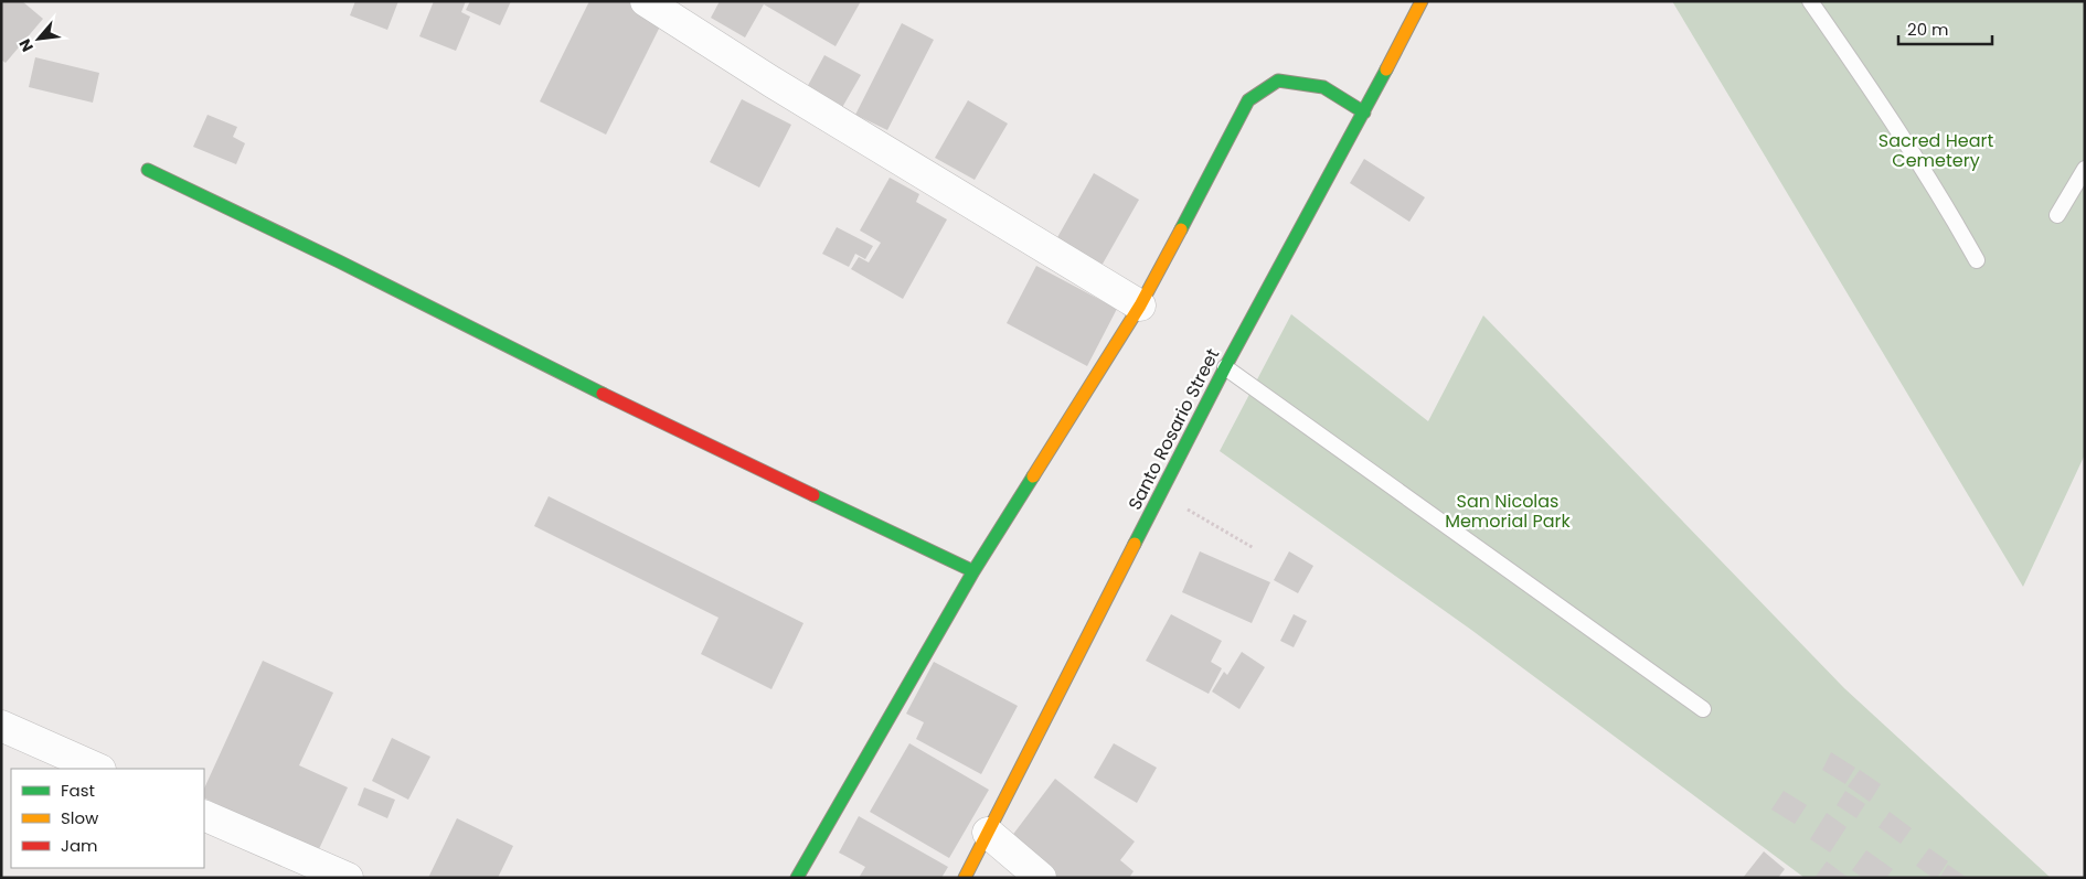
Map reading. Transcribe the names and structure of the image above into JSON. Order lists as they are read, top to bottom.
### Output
{
  "streets": {
    "street": ["Santo Rosario Street"]
  },
  "parks": ["Sacred Heart Cemetery", "San Nicolas Memorial Park"],
  "legend": ["Fast", "Slow", "Jam"],
  "scale_bar": "20 m",
  "north": "bottom left"
}
